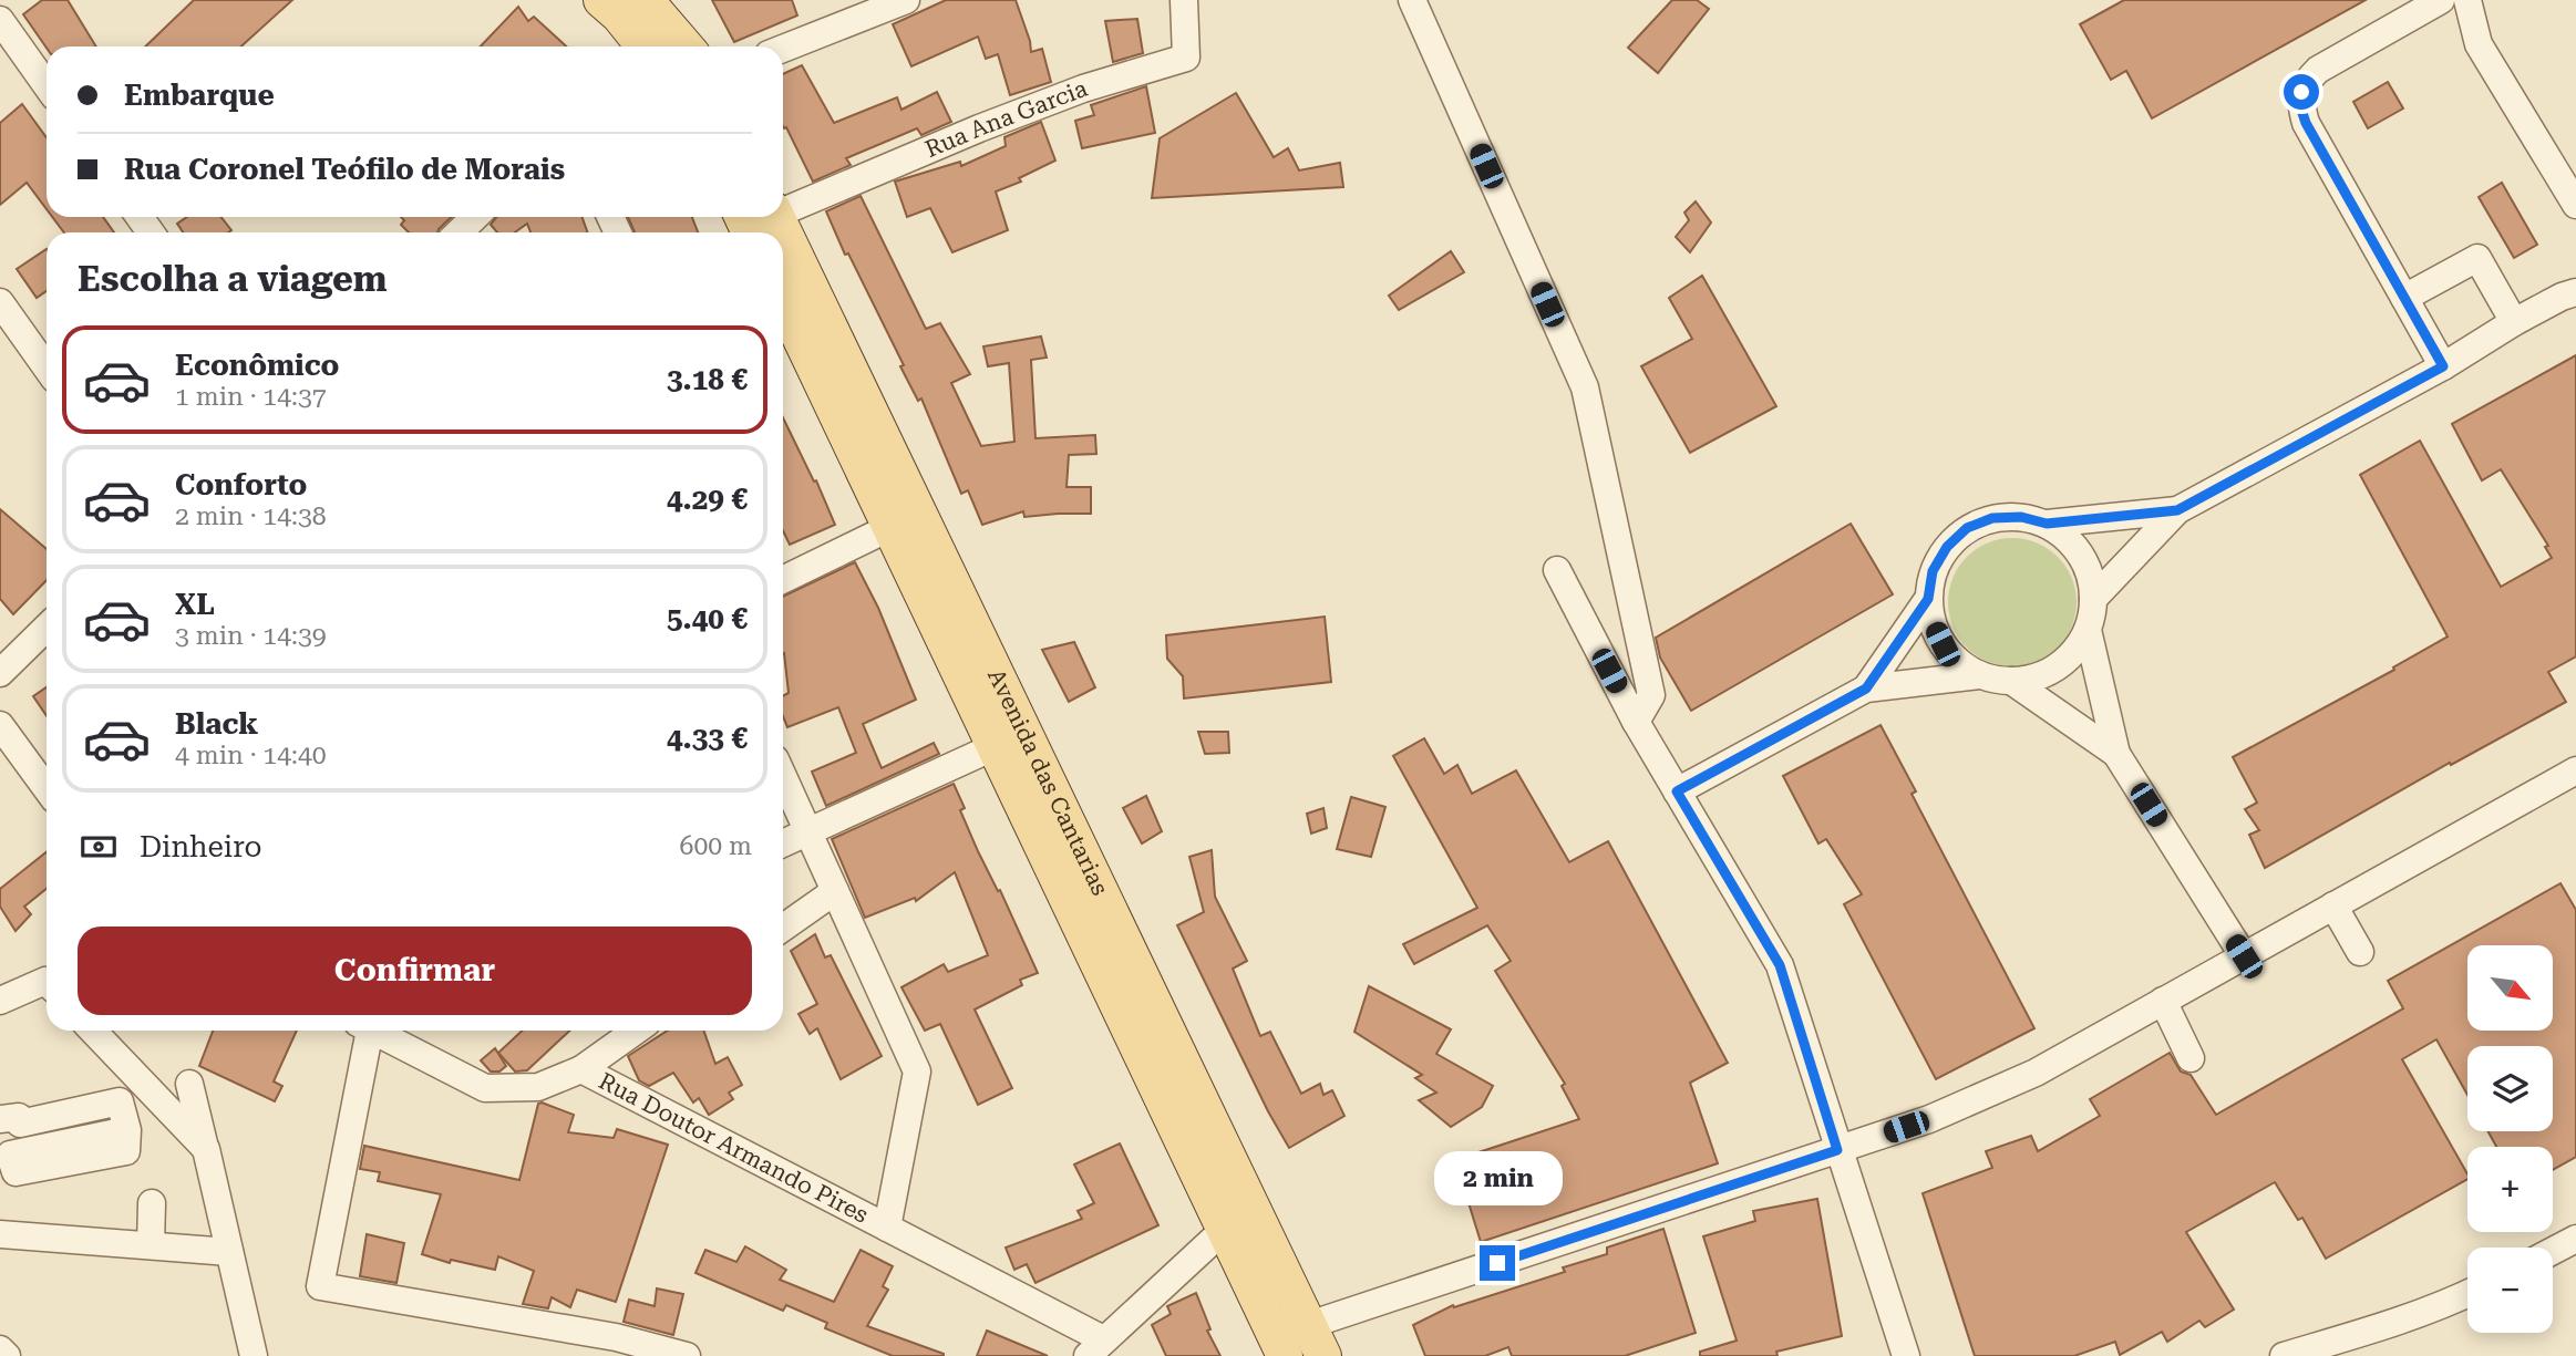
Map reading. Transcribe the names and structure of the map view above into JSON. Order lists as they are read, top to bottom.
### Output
{
  "streets": {
    "main road": ["Avenida das Cantarias"],
    "street": ["Rua Ana Garcia", "Rua Doutor Armando Pires"]
  },
  "north": "bottom right",
  "page": {
    "banner": ["Embarque", "Rua Coronel Teófilo de Morais"],
    "heading": "Escolha a viagem",
    "list": [
      {
        "name": "Econômico",
        "note": "1 min · 14:37",
        "value": "3.18 €"
      },
      {
        "name": "Conforto",
        "note": "2 min · 14:38",
        "value": "4.29 €"
      },
      {
        "name": "XL",
        "note": "3 min · 14:39",
        "value": "5.40 €"
      },
      {
        "name": "Black",
        "note": "4 min · 14:40",
        "value": "4.33 €"
      }
    ],
    "pay": ["Dinheiro", "600 m"],
    "buttons": "Confirmar",
    "map_buttons": ["+", "−"],
    "bubble": "2 min"
  }
}
